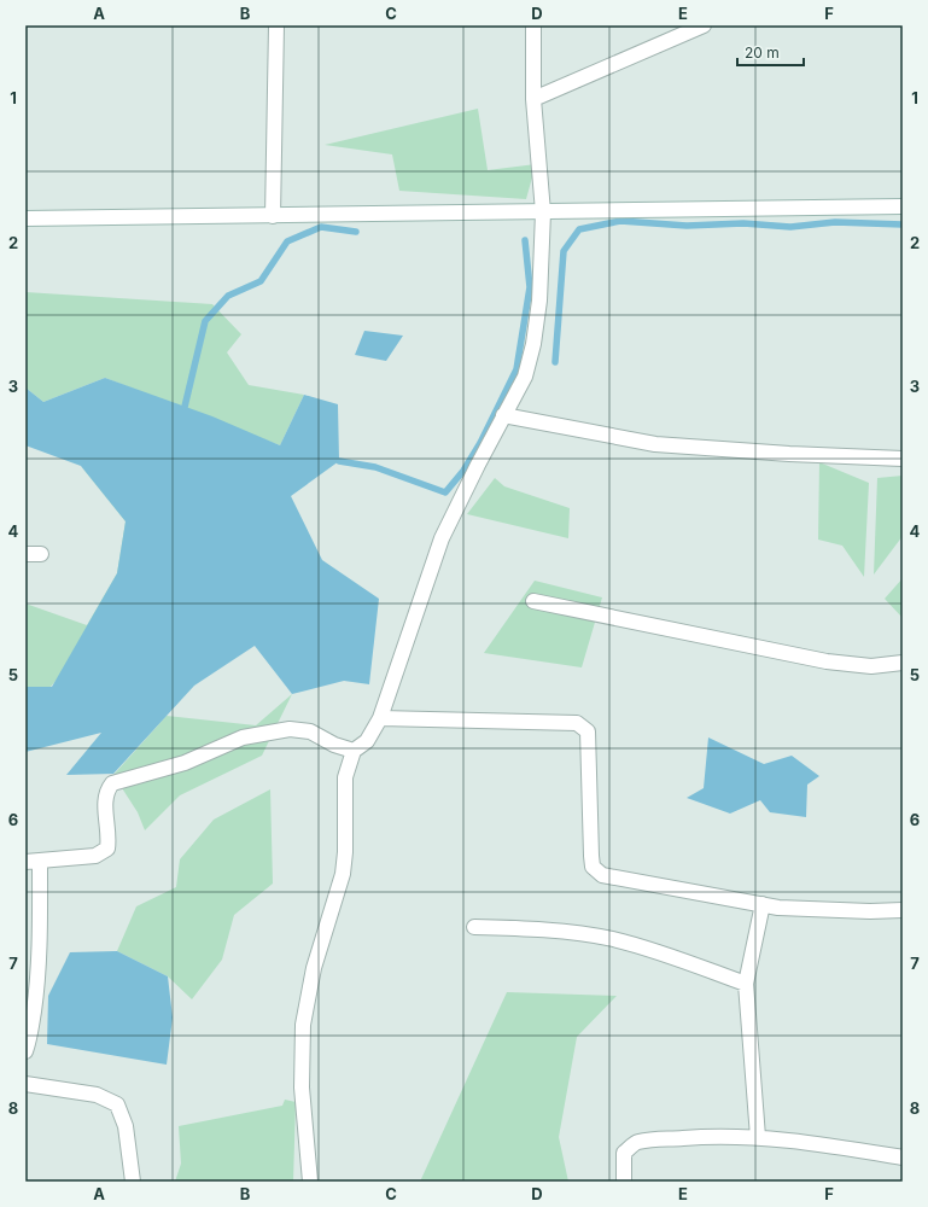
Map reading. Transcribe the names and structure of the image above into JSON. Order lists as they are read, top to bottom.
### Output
{
  "scale_bar": "20 m",
  "grid": {
    "columns": [
      "A",
      "B",
      "C",
      "D",
      "E",
      "F"
    ],
    "rows": [
      "1",
      "2",
      "3",
      "4",
      "5",
      "6",
      "7",
      "8"
    ]
  }
}
